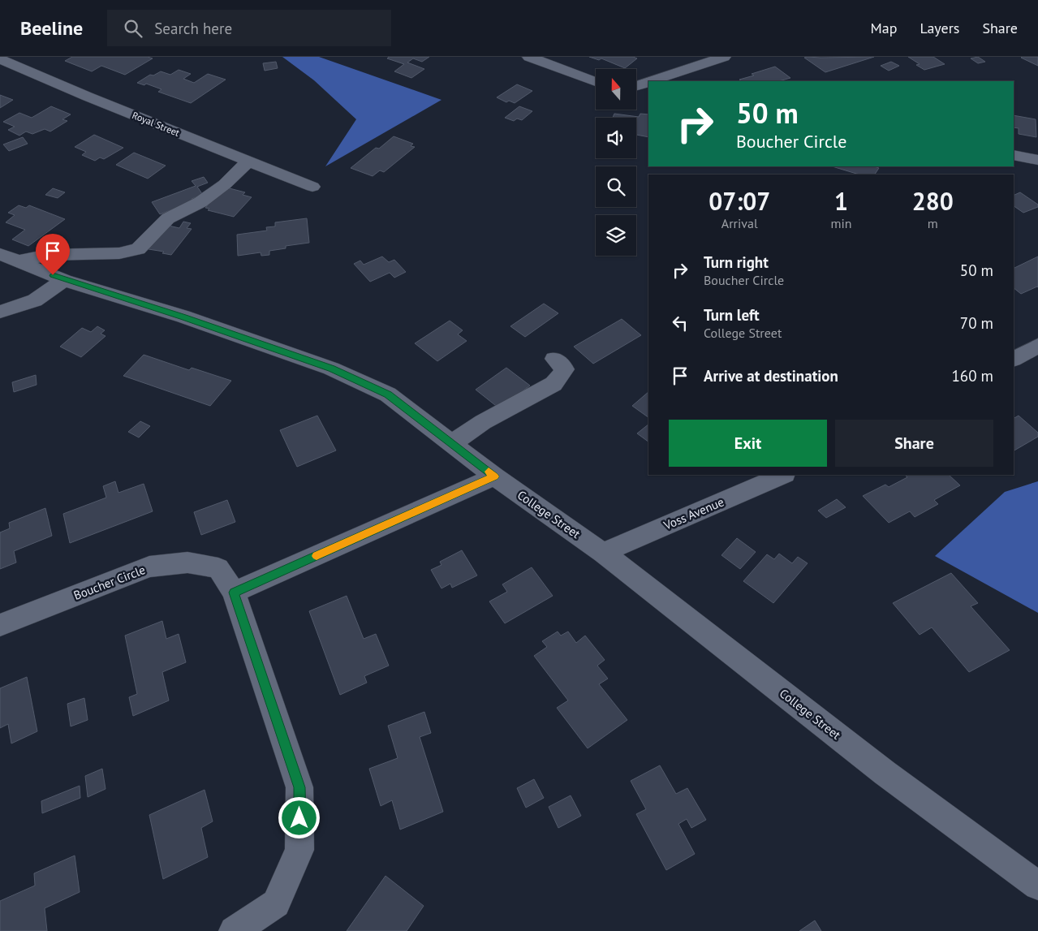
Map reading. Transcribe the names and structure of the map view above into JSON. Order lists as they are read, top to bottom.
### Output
{
  "streets": {
    "street": [
      "Royal Street",
      "Voss Avenue",
      "College Street",
      "Boucher Circle"
    ]
  },
  "crossings": [
    ["Voss Avenue", "College Street"]
  ],
  "north": "top",
  "page": {
    "header": "Beeline",
    "search": "Search here",
    "nav": ["Map", "Layers", "Share"],
    "turn": ["50 m", "Boucher Circle"],
    "eta": [
      "07:07",
      "Arrival",
      "1",
      "min",
      "280",
      "m"
    ],
    "list": [
      {
        "name": "Turn right",
        "note": "Boucher Circle",
        "value": "50 m"
      },
      {
        "name": "Turn left",
        "note": "College Street",
        "value": "70 m"
      },
      {
        "name": "Arrive at destination",
        "value": "160 m"
      }
    ],
    "buttons": ["Exit", "Share"]
  }
}
